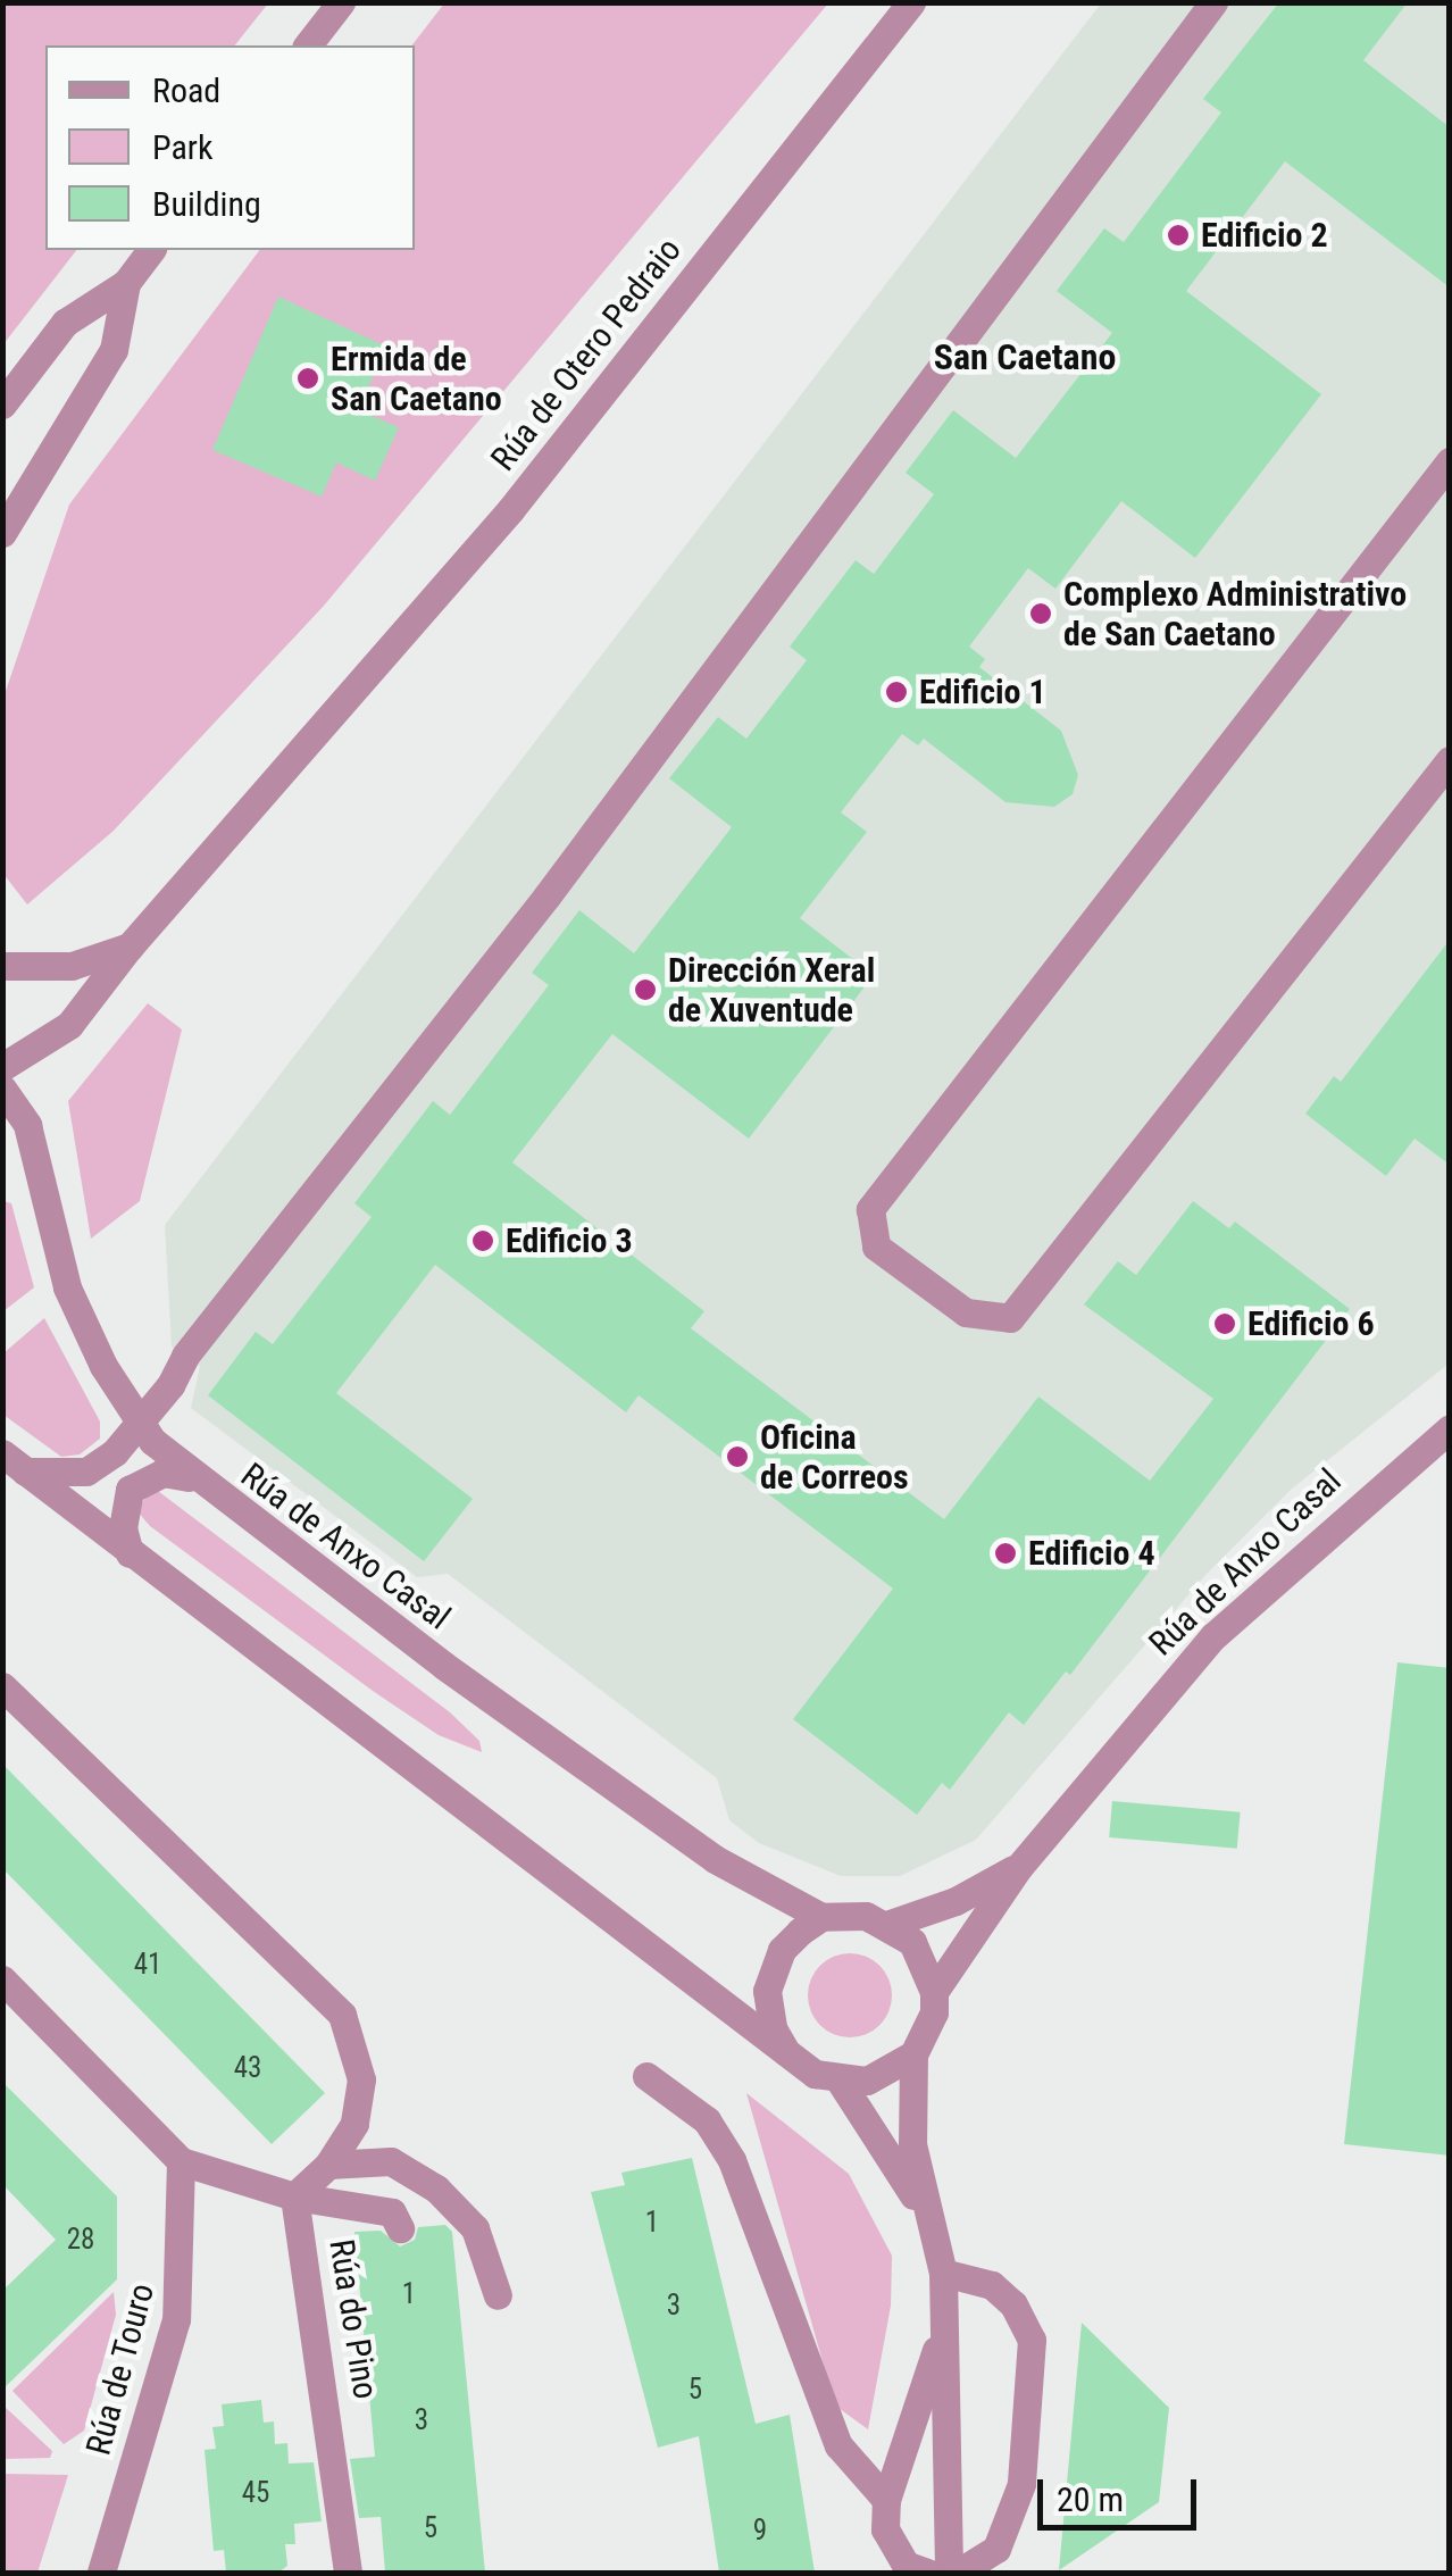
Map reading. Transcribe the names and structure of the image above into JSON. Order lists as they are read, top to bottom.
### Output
{
  "streets": {
    "street": [
      "Rúa de Otero Pedraio",
      "Rúa de Anxo Casal",
      "Rúa do Pino",
      "Rúa de Touro"
    ]
  },
  "districts": ["San Caetano"],
  "places": [
    "Edificio 2",
    "Ermida de San Caetano",
    "Complexo Administrativo de San Caetano",
    "Edificio 1",
    "Dirección Xeral de Xuventude",
    "Edificio 3",
    "Edificio 6",
    "Oficina de Correos",
    "Edificio 4"
  ],
  "house_numbers": [
    "41",
    "43",
    "1",
    "28",
    "1",
    "3",
    "5",
    "3",
    "45",
    "5",
    "9"
  ],
  "legend": ["Road", "Park", "Building"],
  "scale_bar": "20 m"
}
